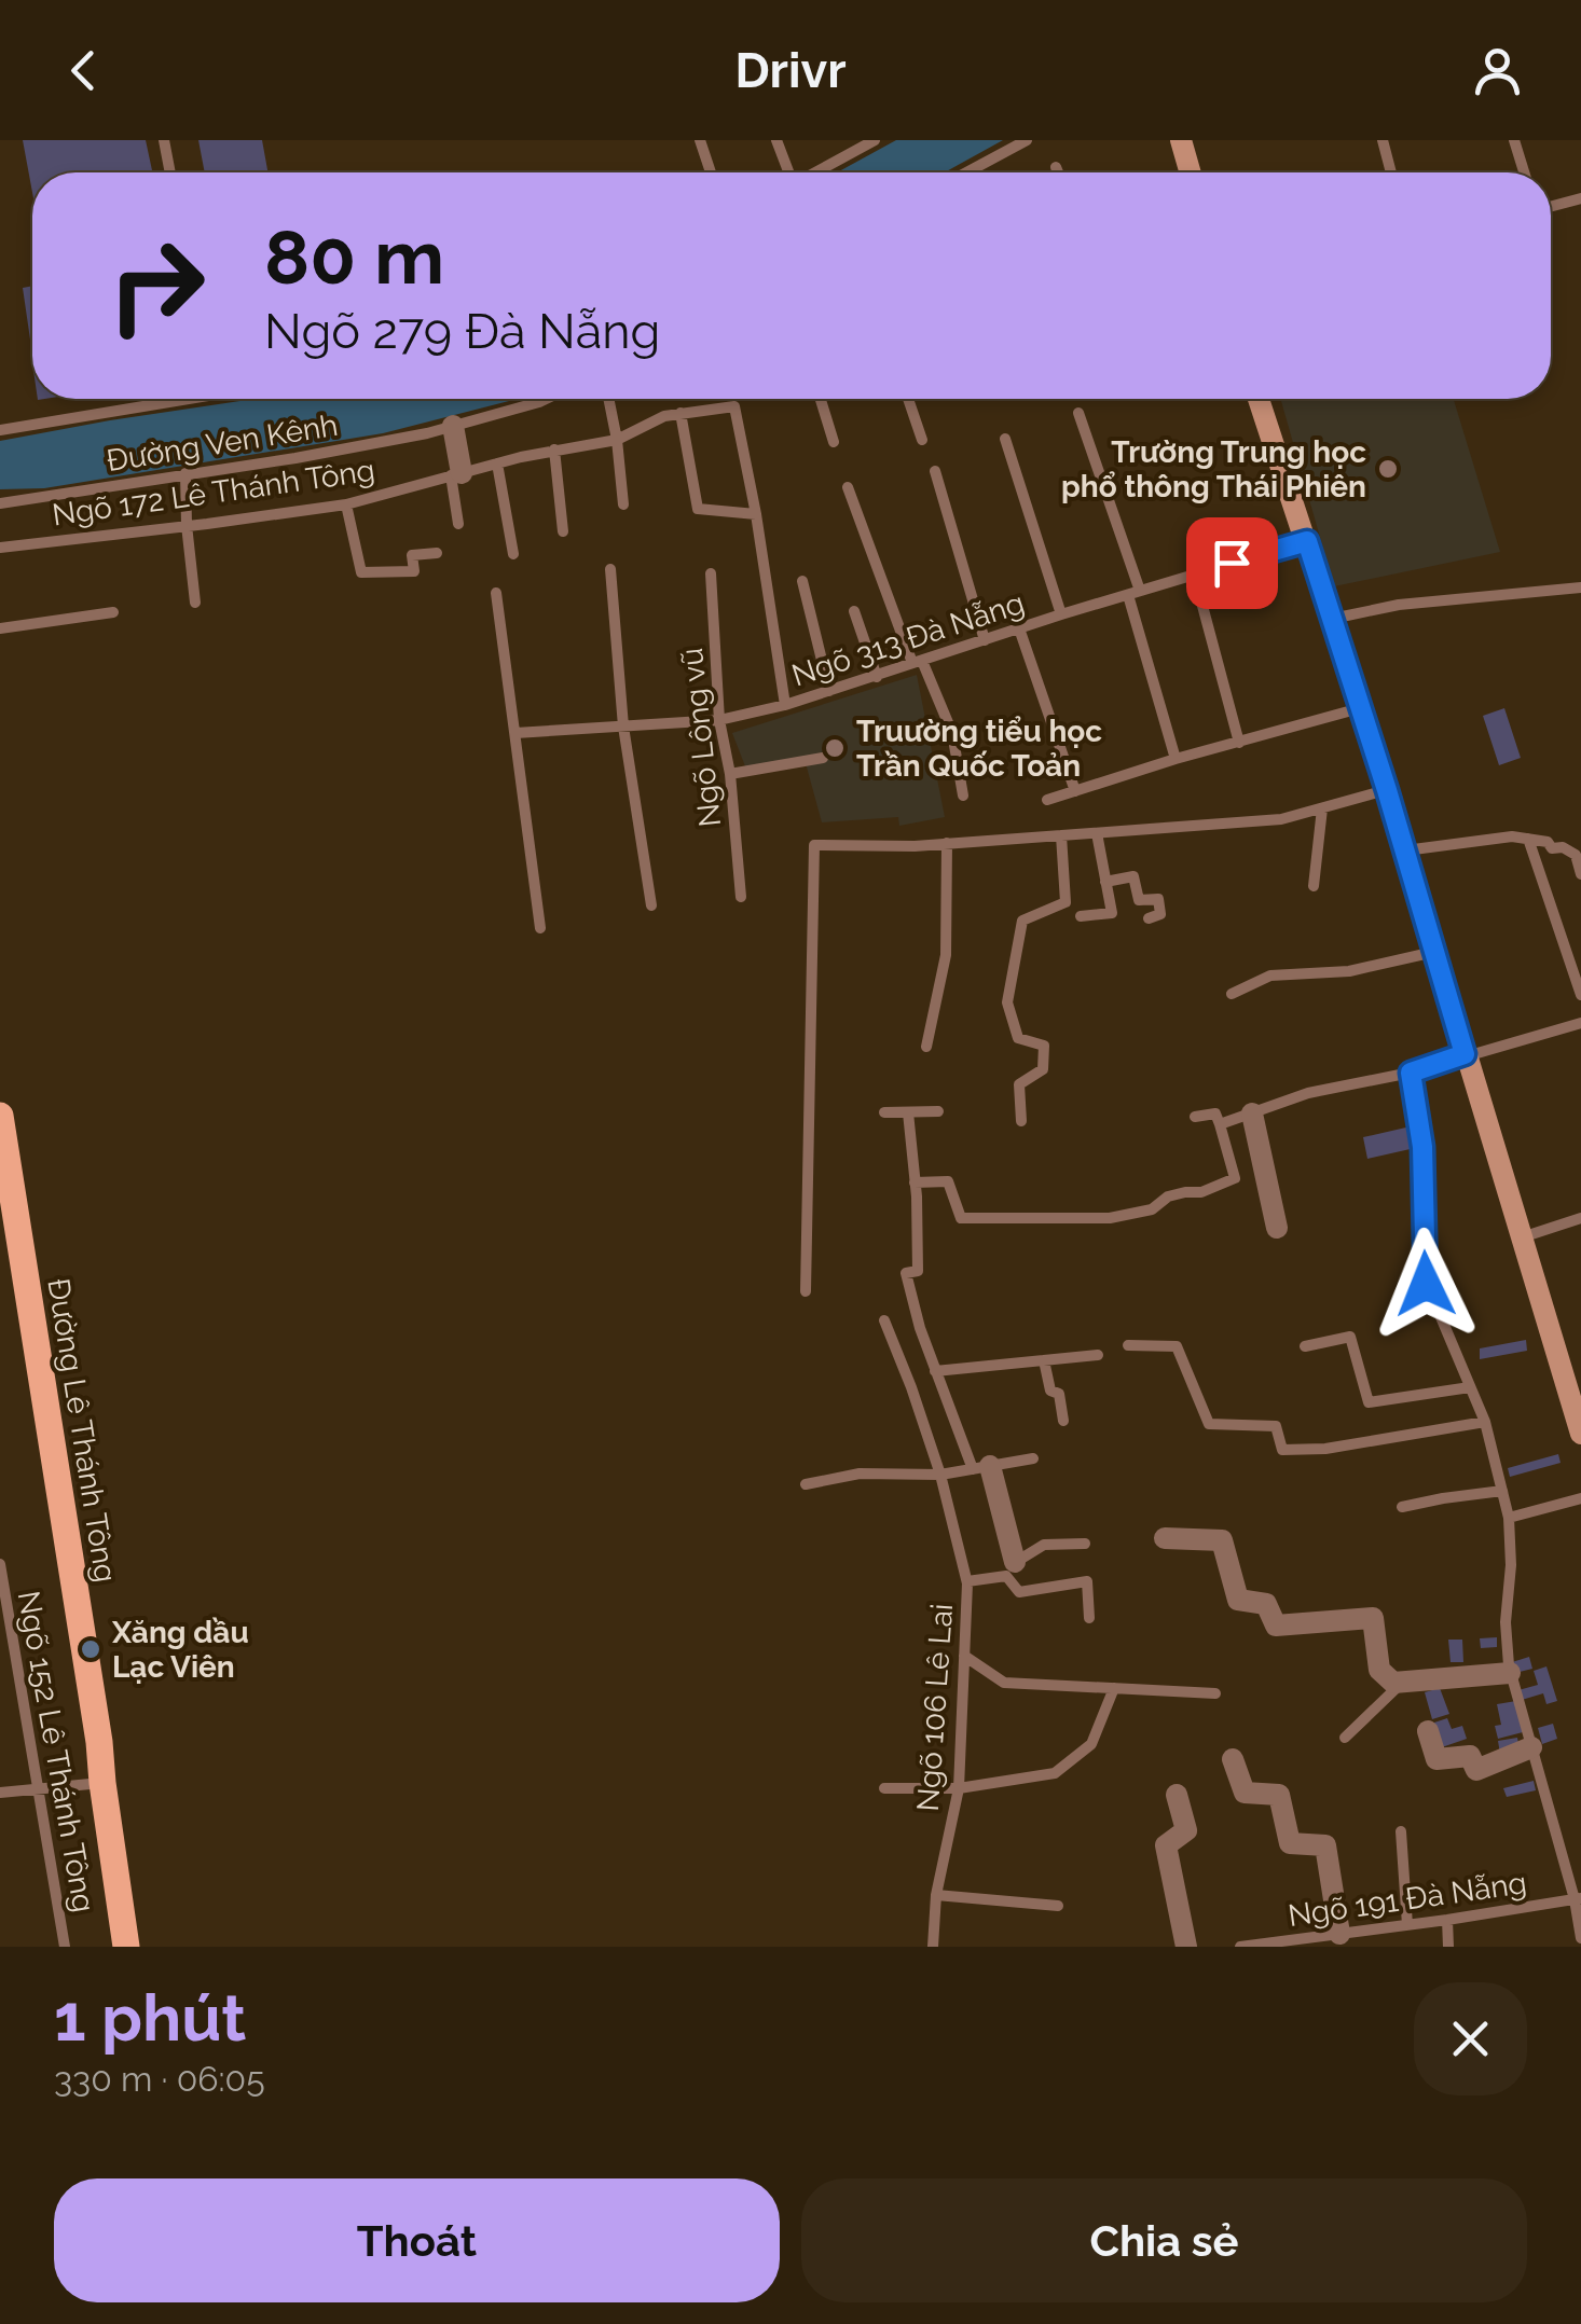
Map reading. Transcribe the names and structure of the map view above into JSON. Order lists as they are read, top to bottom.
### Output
{
  "streets": {
    "main road": ["Đường Lê Thánh Tông"],
    "lane": [
      "Đường Ven Kênh",
      "Ngõ 172 Lê Thánh Tông",
      "Ngõ 313 Đà Nẵng",
      "Ngõ Lông vũ",
      "Ngõ 106 Lê Lai",
      "Ngõ 152 Lê Thánh Tông",
      "Ngõ 191 Đà Nẵng"
    ]
  },
  "crossings": [
    ["Ngõ 313 Đà Nẵng", "Ngõ Lông vũ"]
  ],
  "places": ["Trường Trung học phổ thông Thái Phiên", "Truường tiểu học Trần Quốc Toản", "Xăng dầu Lạc Viên"],
  "page": {
    "header": "Drivr",
    "turn": ["80 m", "Ngõ 279 Đà Nẵng"],
    "heading": ["1 phút", "330 m · 06:05"],
    "buttons": ["Thoát", "Chia sẻ"]
  }
}
